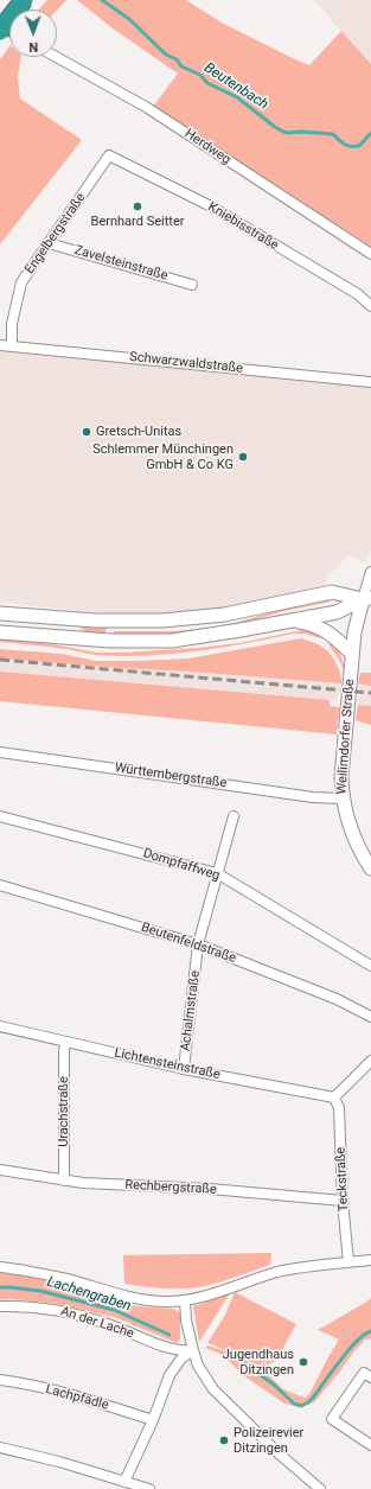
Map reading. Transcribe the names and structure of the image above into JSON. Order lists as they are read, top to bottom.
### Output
{
  "streets": {
    "main road": ["Weilimdorfer Straße"],
    "street": [
      "Herdweg",
      "Kniebisstraße",
      "Engelbergstraße",
      "Zavelsteinstraße",
      "Schwarzwaldstraße",
      "Württembergstraße",
      "Dompfaffweg",
      "Beutenfeldstraße",
      "Achalmstraße",
      "Lichtensteinstraße",
      "Urachstraße",
      "Teckstraße",
      "Rechbergstraße",
      "An der Lache",
      "Lachpfädle"
    ]
  },
  "crossings": [
    ["Kniebisstraße", "Engelbergstraße"],
    ["Engelbergstraße", "Zavelsteinstraße"],
    ["Engelbergstraße", "Schwarzwaldstraße"],
    ["Weilimdorfer Straße", "Württembergstraße"],
    ["Dompfaffweg", "Achalmstraße"],
    ["Beutenfeldstraße", "Achalmstraße"],
    ["Achalmstraße", "Lichtensteinstraße"],
    ["Lichtensteinstraße", "Urachstraße"],
    ["Lichtensteinstraße", "Teckstraße"],
    ["Urachstraße", "Rechbergstraße"],
    ["Teckstraße", "Rechbergstraße"]
  ],
  "water": ["Beutenbach", "Lachengraben"],
  "places": [
    "Bernhard Seitter",
    "Gretsch-Unitas",
    "Schlemmer Münchingen GmbH & Co KG",
    "Jugendhaus Ditzingen",
    "Polizeirevier Ditzingen"
  ],
  "north": "bottom"
}
